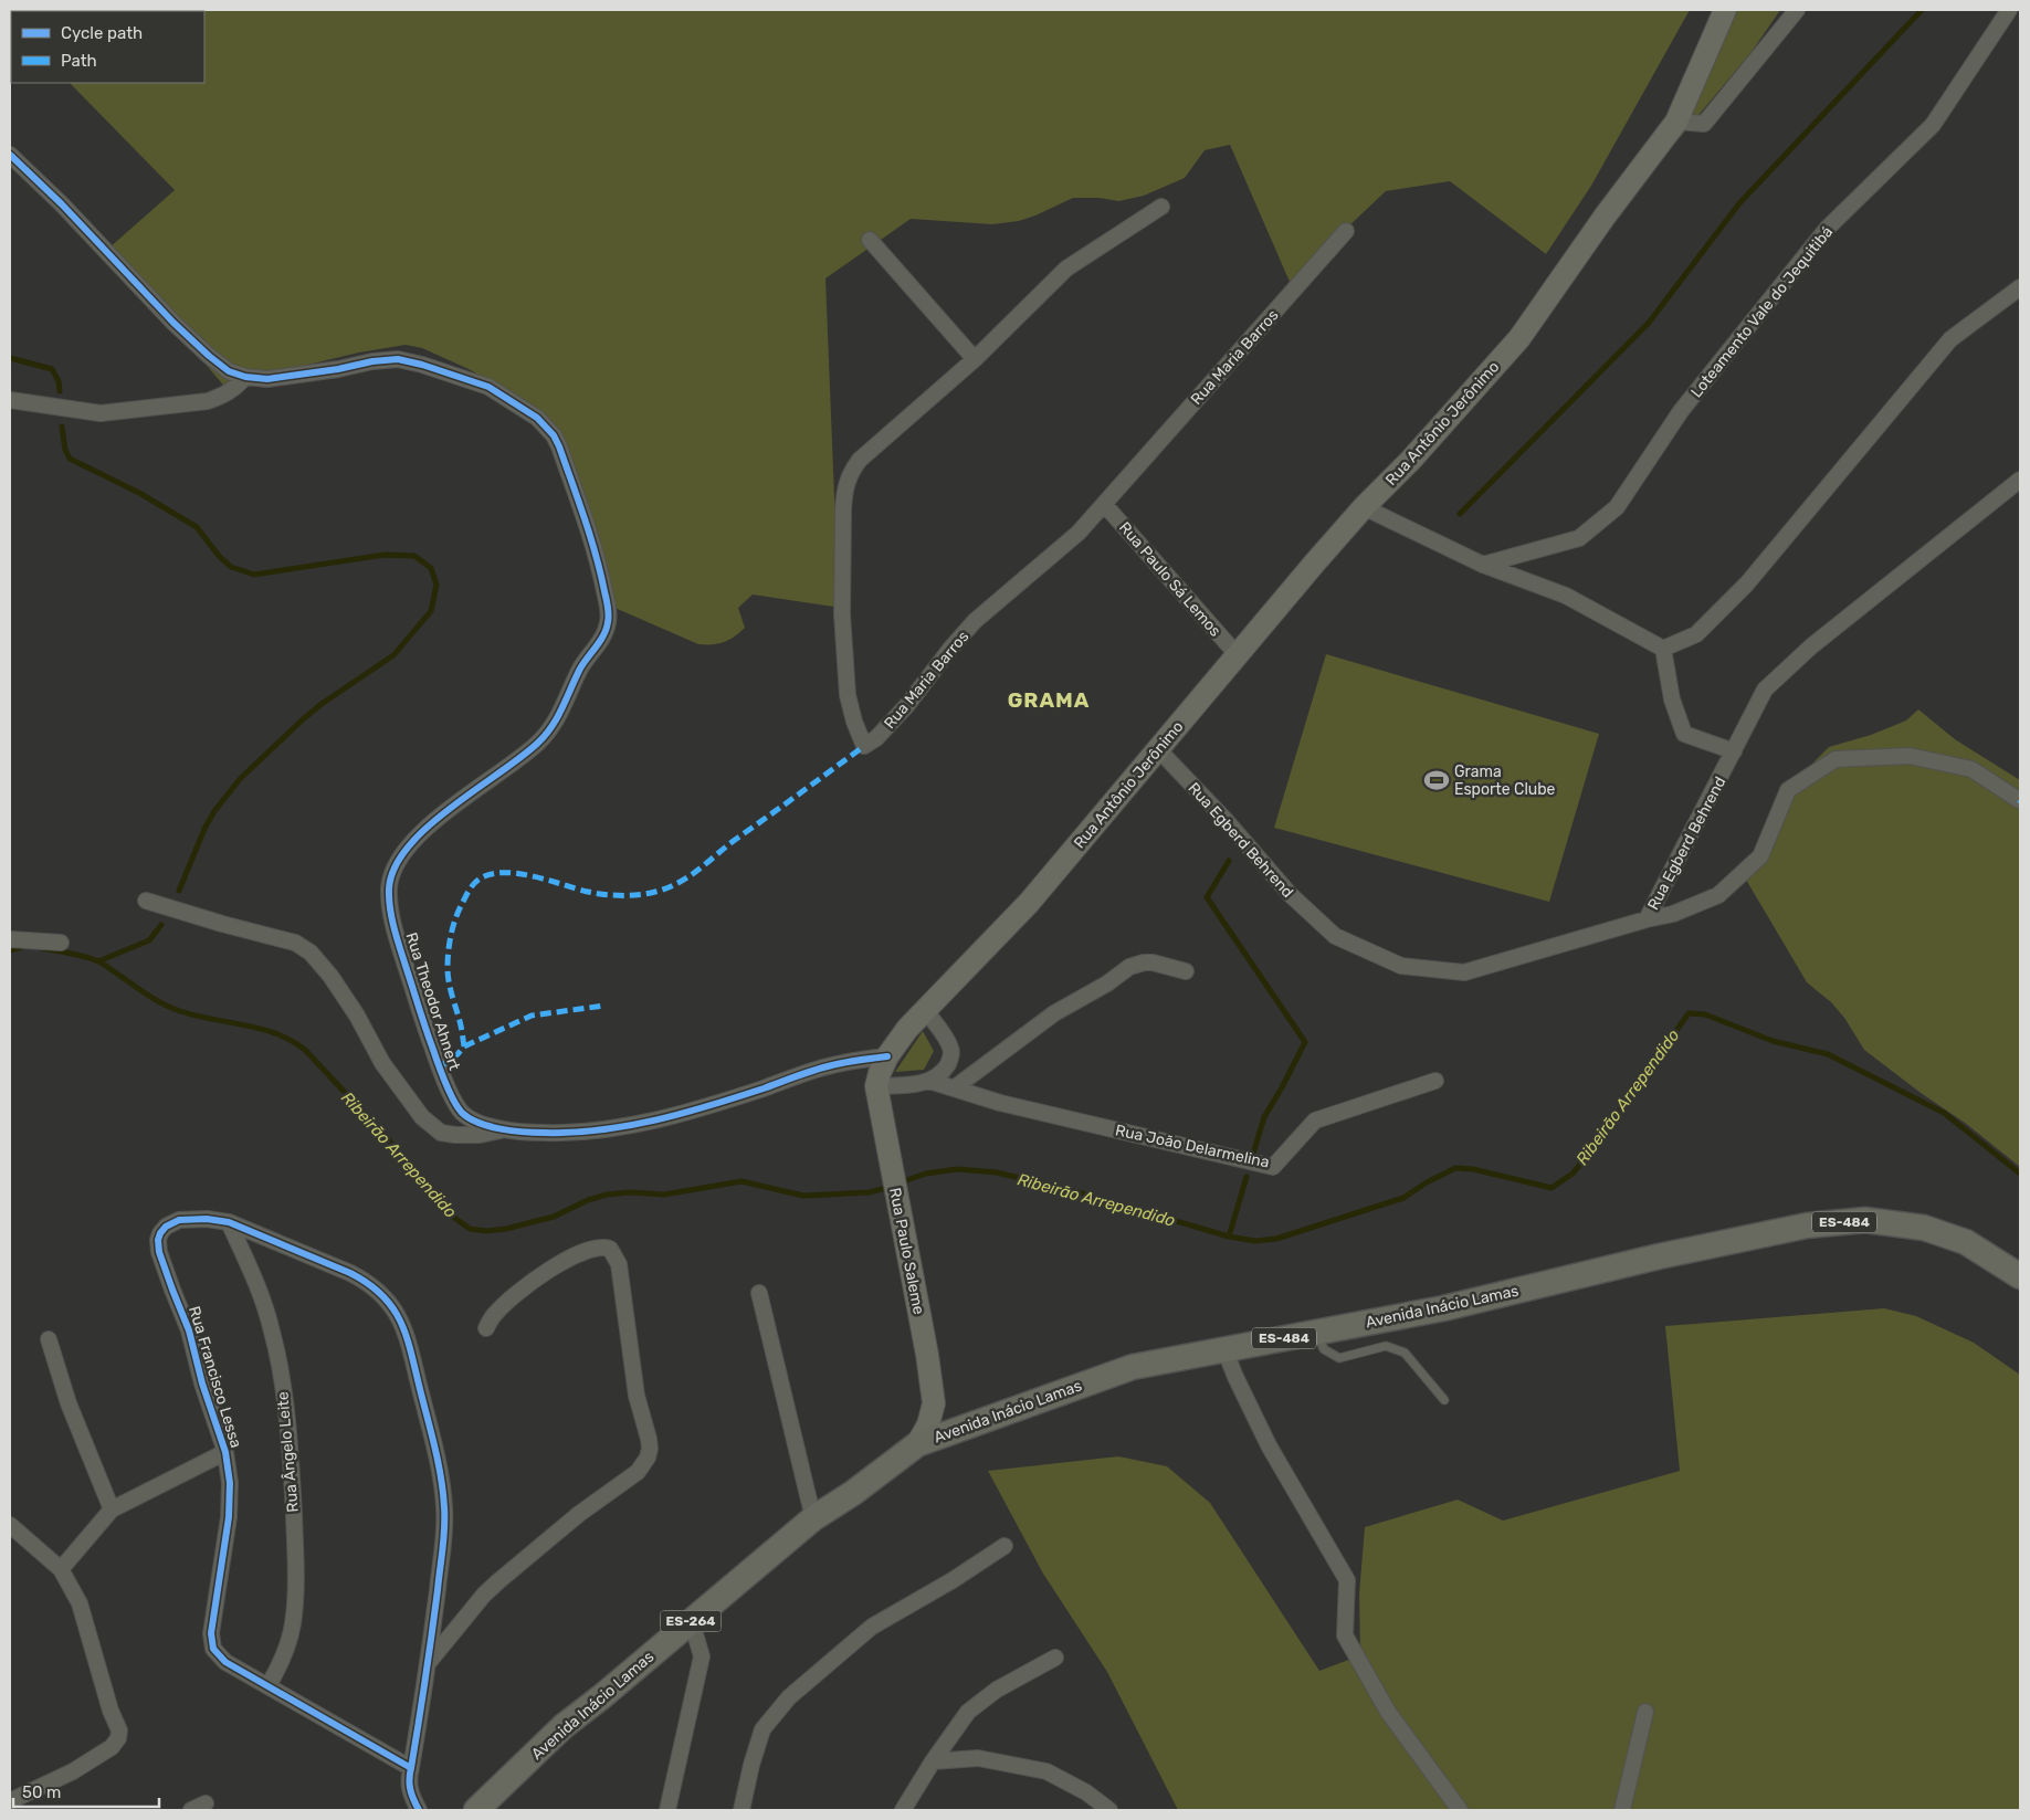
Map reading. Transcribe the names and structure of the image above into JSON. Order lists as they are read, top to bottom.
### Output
{
  "streets": {
    "main road": [
      "Rua Antônio Jerônimo",
      "ES-484",
      "Rua Paulo Saleme",
      "Avenida Inácio Lamas",
      "ES-264"
    ],
    "street": [
      "Loteamento Vale do Jequitibá",
      "Rua Maria Barros",
      "Rua Paulo Sá Lemos",
      "Rua Egberd Behrend",
      "Rua Theodor Ahnert",
      "Rua João Delarmelina",
      "Rua Francisco Lessa",
      "Rua Ângelo Leite"
    ]
  },
  "crossings": [
    ["Rua Maria Barros", "Rua Paulo Sá Lemos"],
    ["Rua Antônio Jerônimo", "Rua Paulo Sá Lemos"],
    ["Rua Antônio Jerônimo", "Rua Egberd Behrend"],
    ["Rua Antônio Jerônimo", "Rua Theodor Ahnert"],
    ["Rua Antônio Jerônimo", "Rua Paulo Saleme"],
    ["Rua Theodor Ahnert", "Rua Paulo Saleme"],
    ["Rua Paulo Saleme", "Avenida Inácio Lamas"],
    ["Rua Francisco Lessa", "Rua Ângelo Leite"]
  ],
  "districts": ["GRAMA"],
  "water": ["Ribeirão Arrependido"],
  "places": {
    "sports": ["Grama Esporte Clube"]
  },
  "legend": ["Cycle path", "Path"],
  "scale_bar": "50 m"
}
